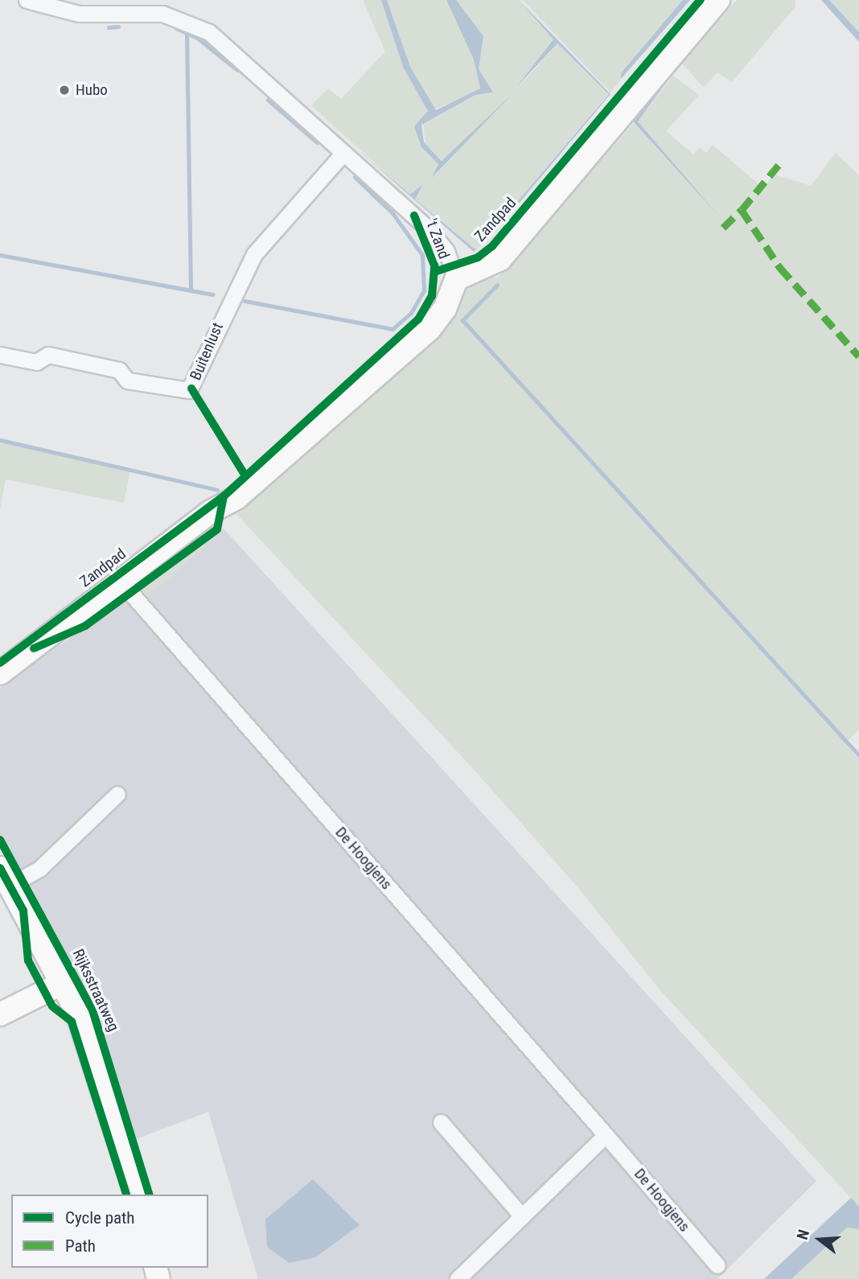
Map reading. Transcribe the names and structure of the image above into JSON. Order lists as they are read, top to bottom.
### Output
{
  "streets": {
    "street": [
      "Zandpad",
      "'t Zand",
      "Buitenlust",
      "De Hoogjens",
      "Rijksstraatweg"
    ]
  },
  "crossings": [
    ["Zandpad", "'t Zand"],
    ["Zandpad", "De Hoogjens"],
    ["'t Zand", "Buitenlust"]
  ],
  "places": ["Hubo"],
  "legend": ["Cycle path", "Path"],
  "north": "left"
}
